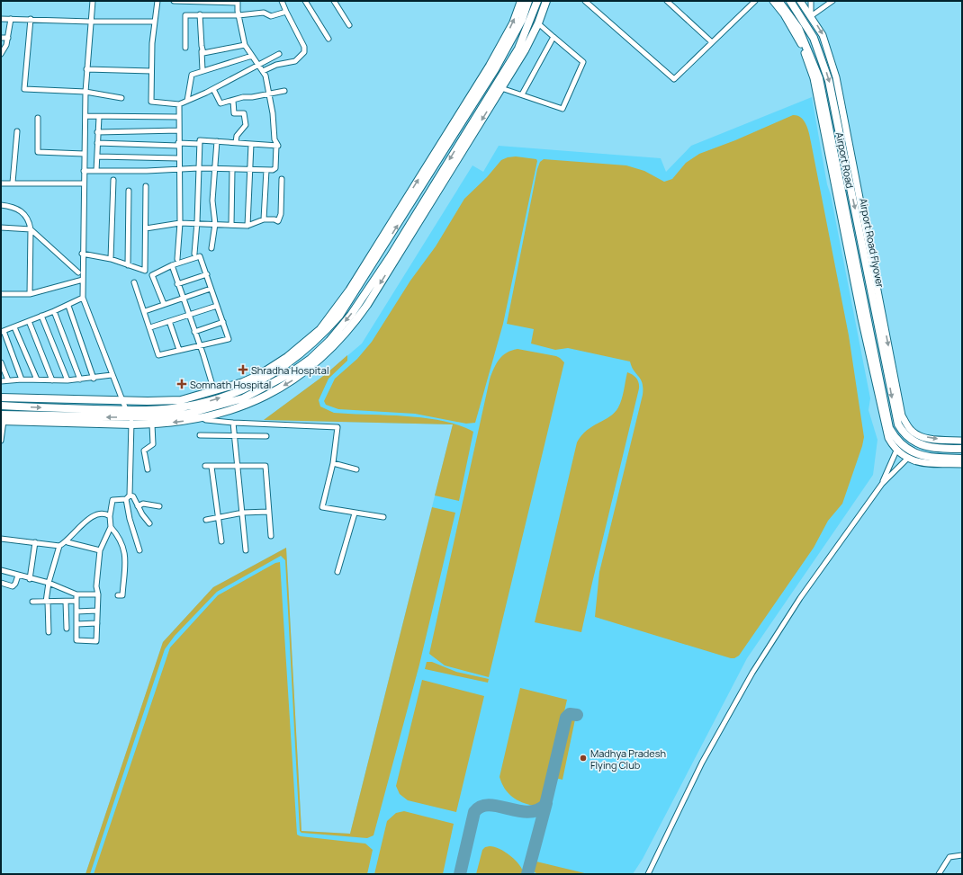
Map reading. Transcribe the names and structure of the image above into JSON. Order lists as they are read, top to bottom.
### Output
{
  "streets": {
    "main road": ["Airport Road", "Airport Road Flyover"]
  },
  "one_way": ["Airport Road Flyover"],
  "places": {
    "health": ["Shradha Hospital", "Somnath Hospital"],
    "other": ["Madhya Pradesh Flying Club"]
  }
}
